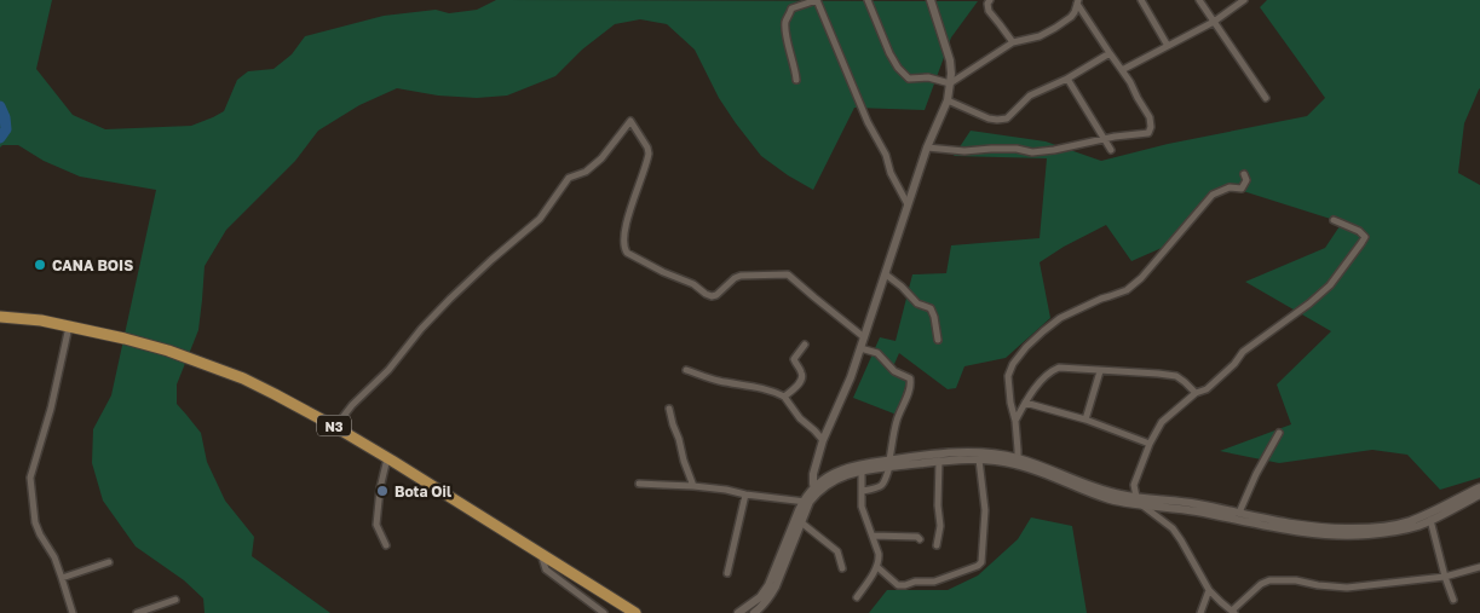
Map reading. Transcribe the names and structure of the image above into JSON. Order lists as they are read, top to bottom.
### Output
{
  "streets": {
    "highway": ["N3"]
  },
  "places": ["CANA BOIS", "Bota Oil"]
}
